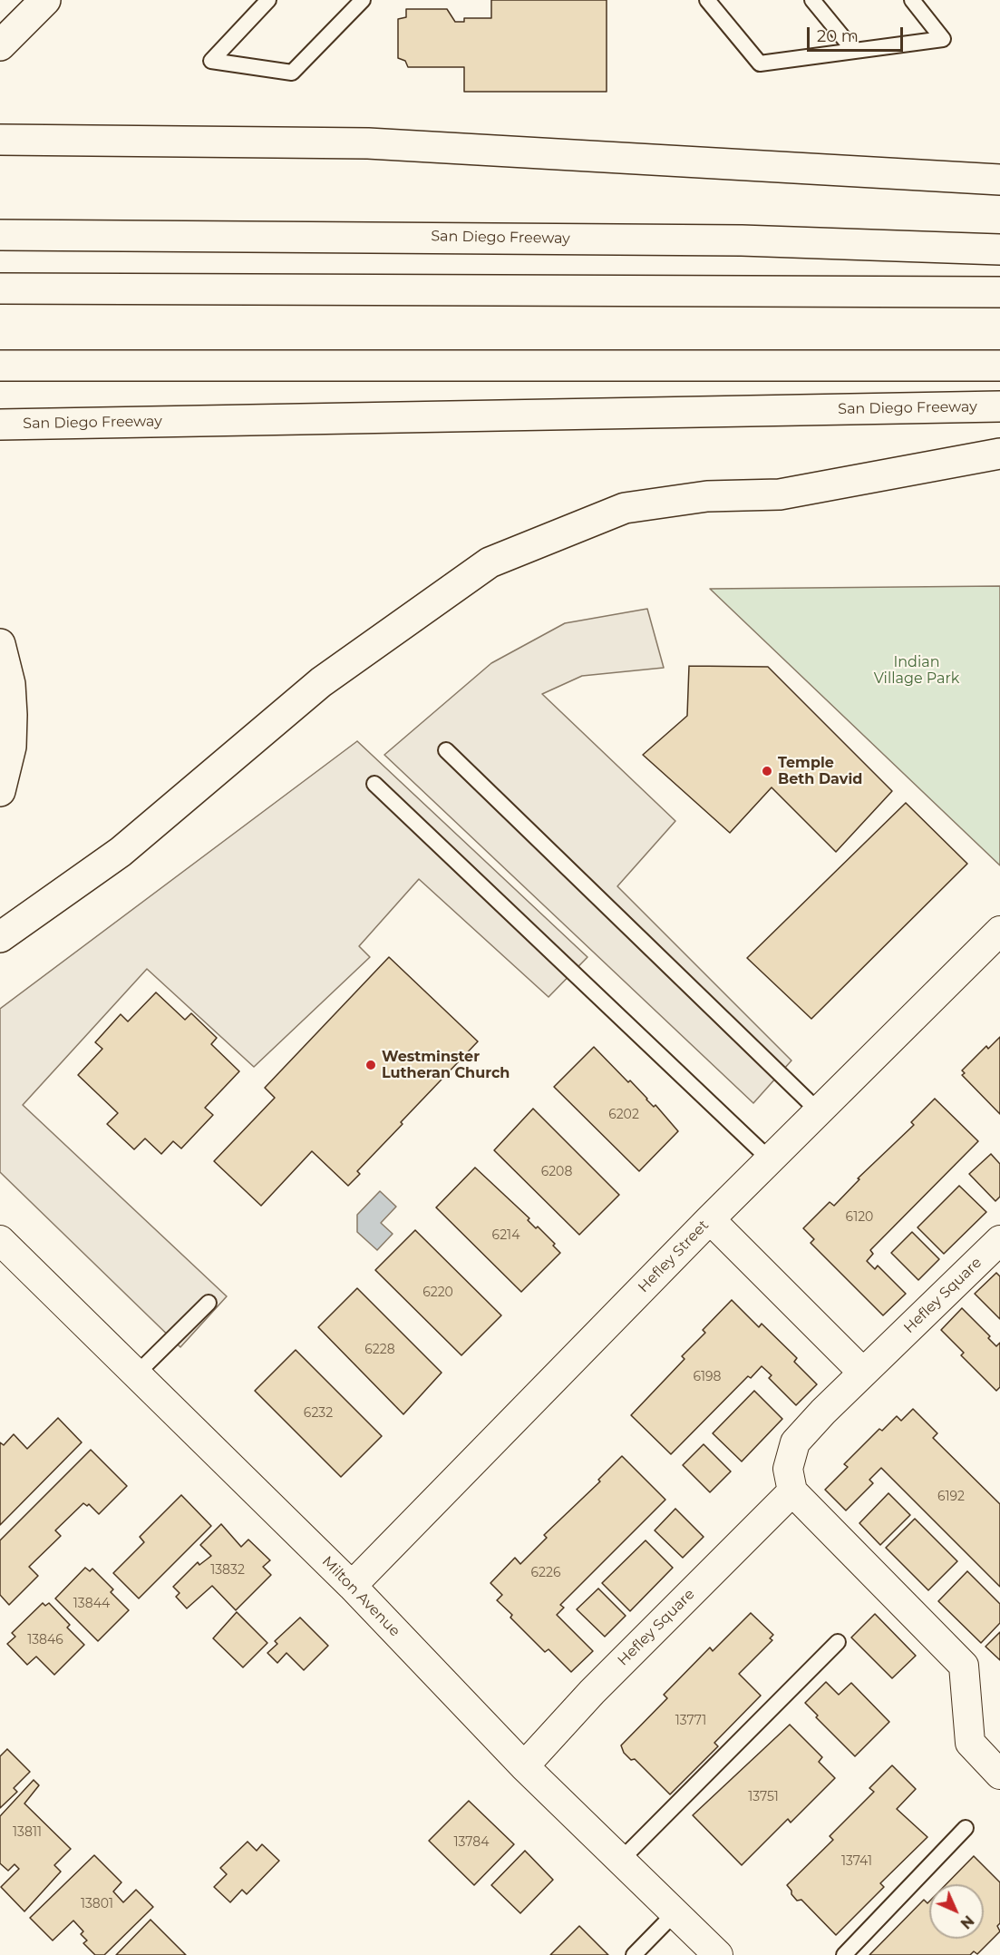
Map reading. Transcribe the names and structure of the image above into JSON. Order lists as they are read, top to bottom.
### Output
{
  "streets": {
    "main road": ["San Diego Freeway"],
    "street": ["Hefley Street", "Hefley Square", "Milton Avenue"]
  },
  "crossings": [
    ["Hefley Street", "Milton Avenue"],
    ["Hefley Square", "Milton Avenue"]
  ],
  "parks": ["Indian Village Park"],
  "places": ["Temple Beth David", "Westminster Lutheran Church"],
  "house_numbers": [
    "6202",
    "6208",
    "6120",
    "6214",
    "6220",
    "6228",
    "6198",
    "6232",
    "6192",
    "13832",
    "6226",
    "13844",
    "13846",
    "13771",
    "13751",
    "13811",
    "13784",
    "13741",
    "13801"
  ],
  "scale_bar": "20 m",
  "north": "bottom right"
}
